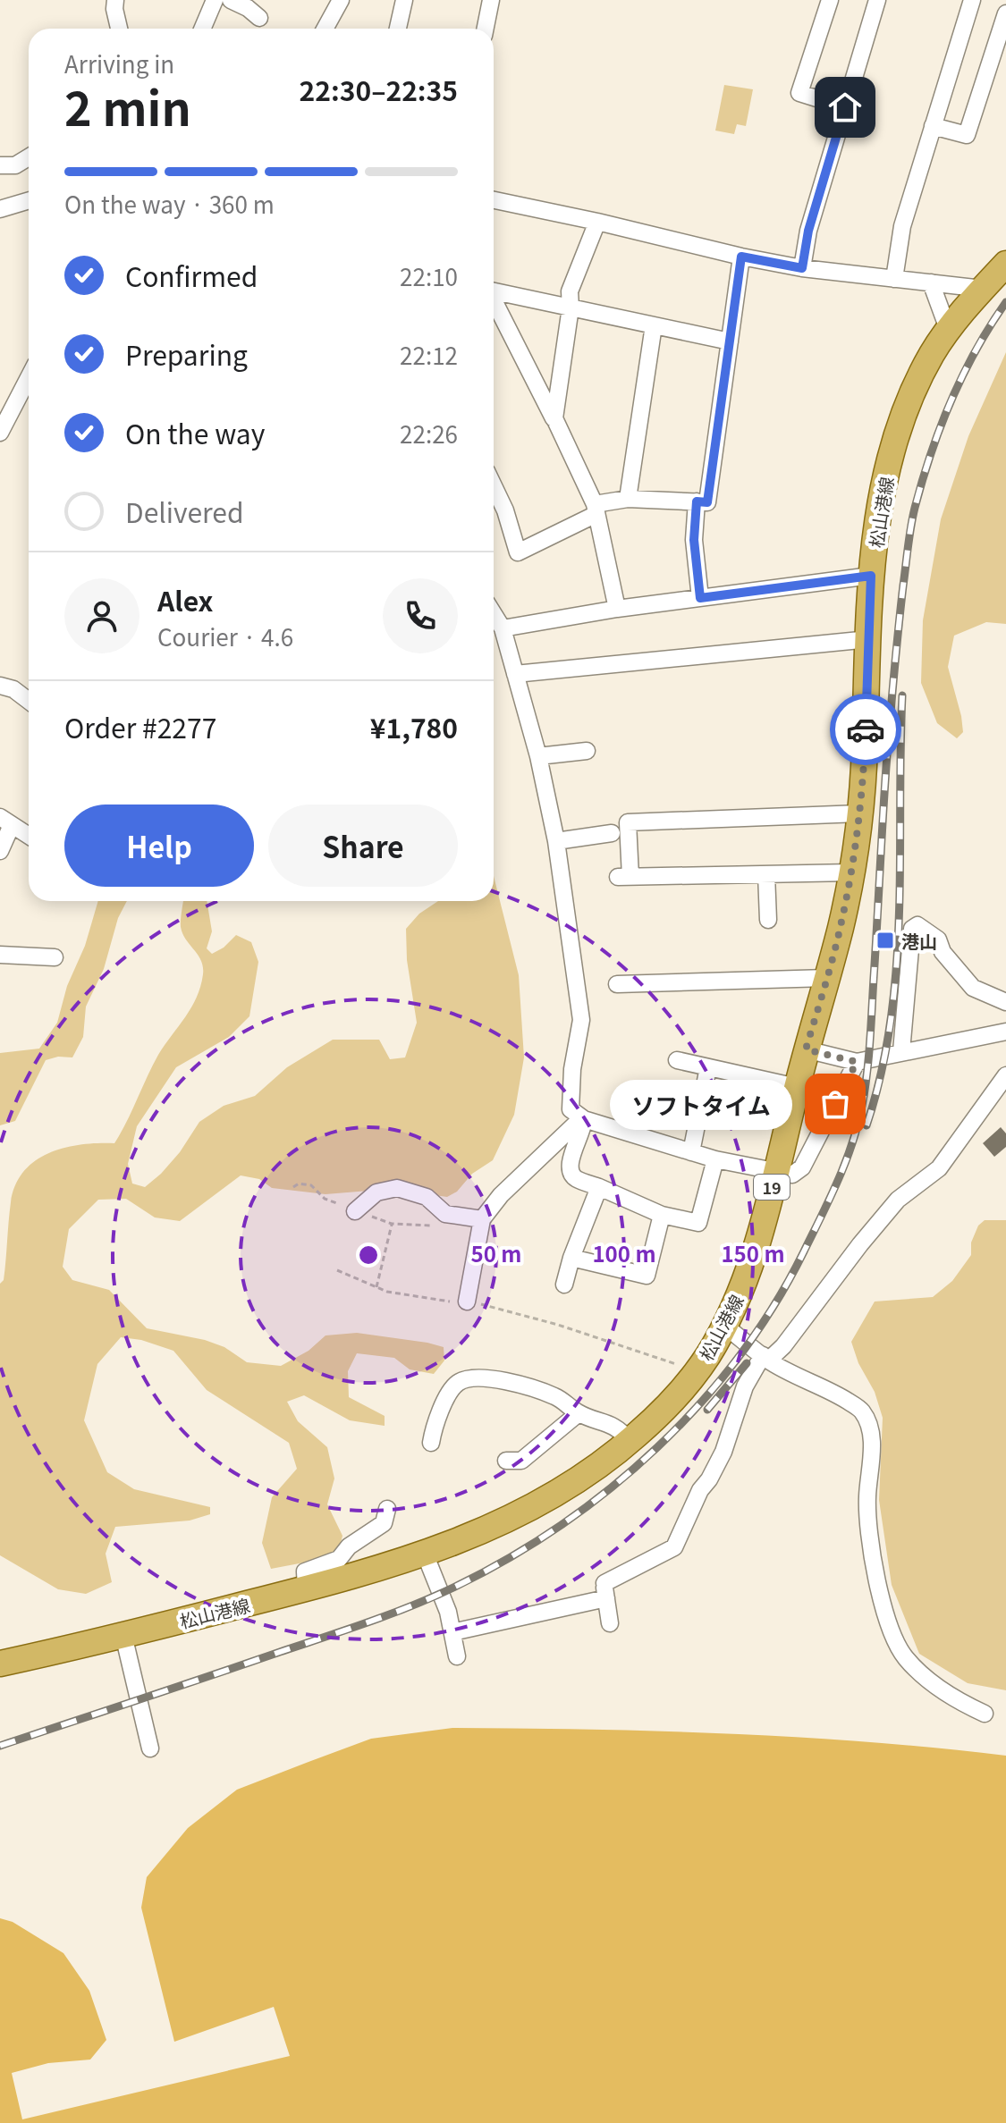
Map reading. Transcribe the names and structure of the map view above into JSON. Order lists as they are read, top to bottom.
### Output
{
  "streets": {
    "main road": ["松山港線", "19"]
  },
  "places": {
    "transit": ["港山"],
    "other": ["ソフトタイム"]
  },
  "page": {
    "heading": ["2 min", "Arriving in", "22:30–22:35"],
    "panel": [
      "Alex",
      "Courier · 4.6",
      "Order #2277",
      "¥1,780"
    ],
    "bar": "On the way · 360 m",
    "list": [
      ["Confirmed", "22:10"],
      ["Preparing", "22:12"],
      ["On the way", "22:26"],
      "Delivered"
    ],
    "buttons": ["Help", "Share"],
    "bubble": "ソフトタイム"
  },
  "rings": ["50 m", "100 m", "150 m"]
}
